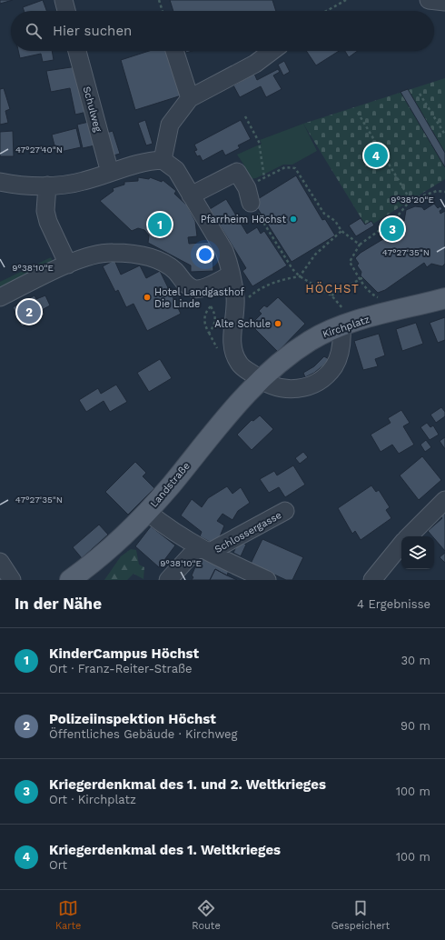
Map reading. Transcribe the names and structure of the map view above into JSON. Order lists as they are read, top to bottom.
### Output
{
  "streets": {
    "main road": ["Kirchplatz", "Landstraße"],
    "street": ["Schulweg", "Schlossergasse"]
  },
  "crossings": [
    ["Kirchplatz", "Landstraße"],
    ["Landstraße", "Schlossergasse"]
  ],
  "districts": ["HÖCHST"],
  "places": ["Pfarrheim Höchst", "Hotel Landgasthof Die Linde", "Alte Schule"],
  "page": {
    "search": "Hier suchen",
    "pins": [
      "4",
      "1",
      "3",
      "2"
    ],
    "heading": ["In der Nähe", "4 Ergebnisse"],
    "list": [
      {
        "mark": "1",
        "name": "KinderCampus Höchst",
        "note": "Ort · Franz-Reiter-Straße",
        "value": "30 m"
      },
      {
        "mark": "2",
        "name": "Polizeiinspektion Höchst",
        "note": "Öffentliches Gebäude · Kirchweg",
        "value": "90 m"
      },
      {
        "mark": "3",
        "name": "Kriegerdenkmal des 1. und 2. Weltkrieges",
        "note": "Ort · Kirchplatz",
        "value": "100 m"
      },
      {
        "mark": "4",
        "name": "Kriegerdenkmal des 1. Weltkrieges",
        "note": "Ort",
        "value": "100 m"
      }
    ],
    "nav": ["Karte", "Route", "Gespeichert"]
  },
  "coordinates": [
    "47°27'40\"N",
    "9°38'20\"E",
    "47°27'35\"N",
    "9°38'10\"E"
  ]
}
